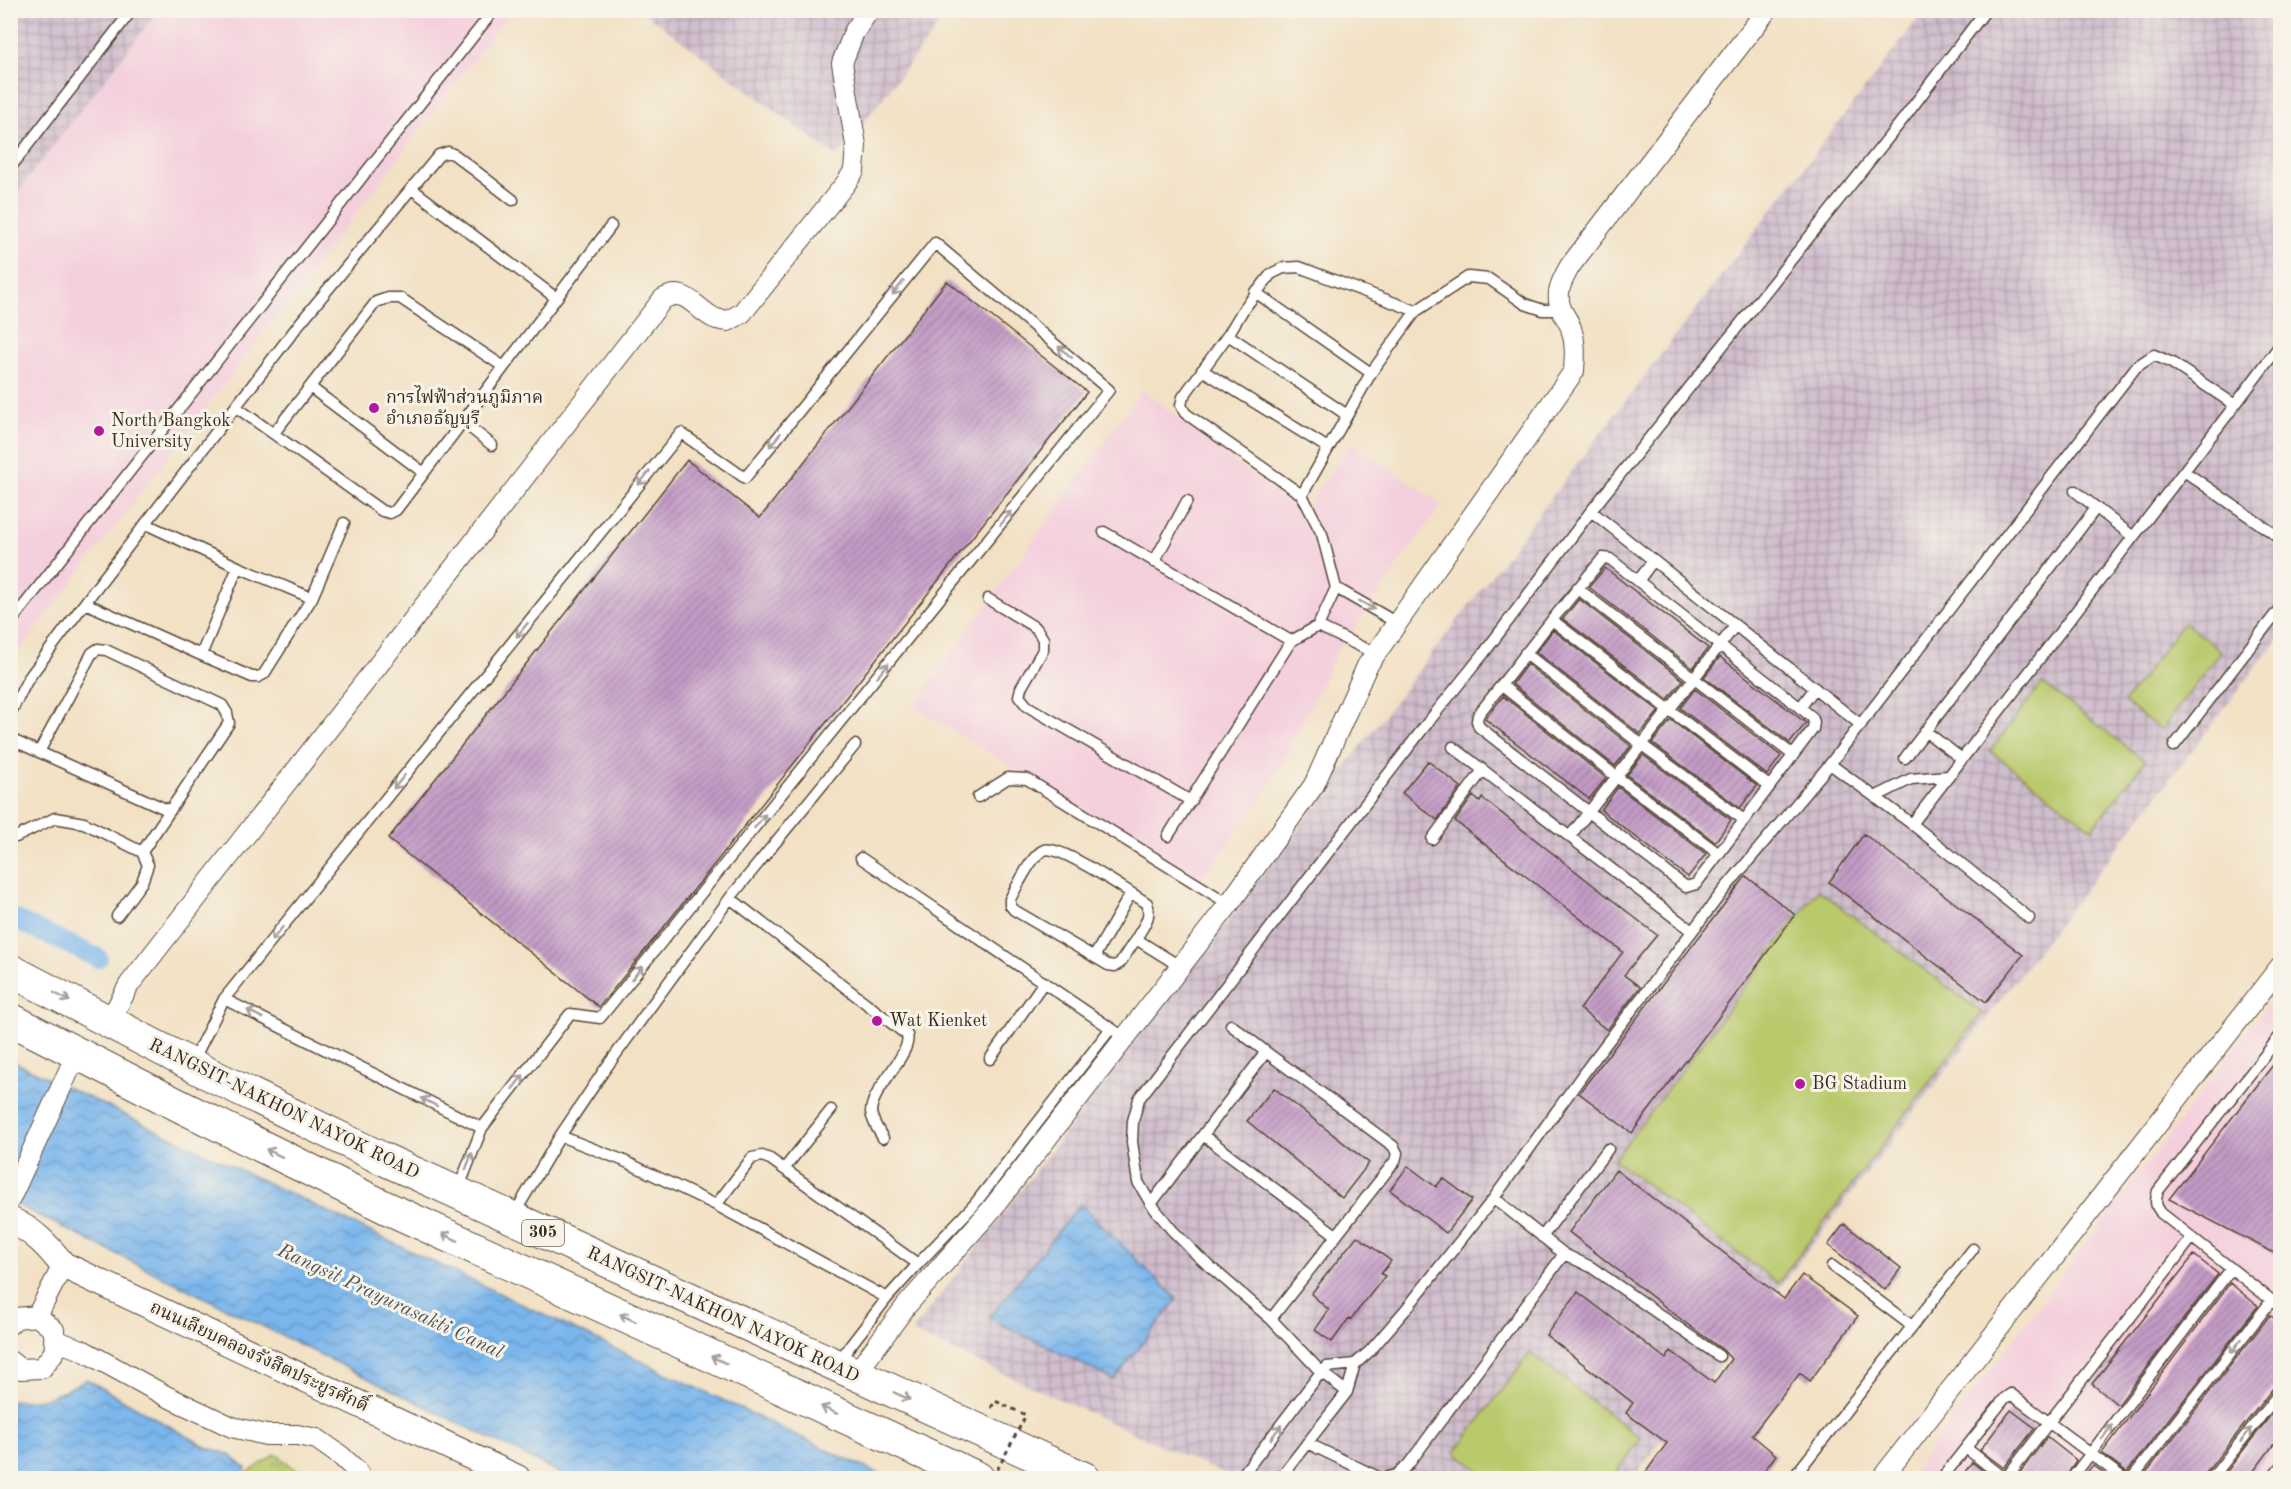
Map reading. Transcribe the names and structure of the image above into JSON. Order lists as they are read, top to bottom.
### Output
{
  "streets": {
    "main road": ["RANGSIT-NAKHON NAYOK ROAD", "305"],
    "street": ["ถนนเลียบคลองรังสิตประยูรศักดิ์"]
  },
  "water": ["Rangsit Prayurasakti Canal"],
  "places": [
    "การไฟฟ้าส่วนภูมิภาค อำเภอธัญบุรี",
    "North Bangkok University",
    "Wat Kienket",
    "BG Stadium"
  ]
}
